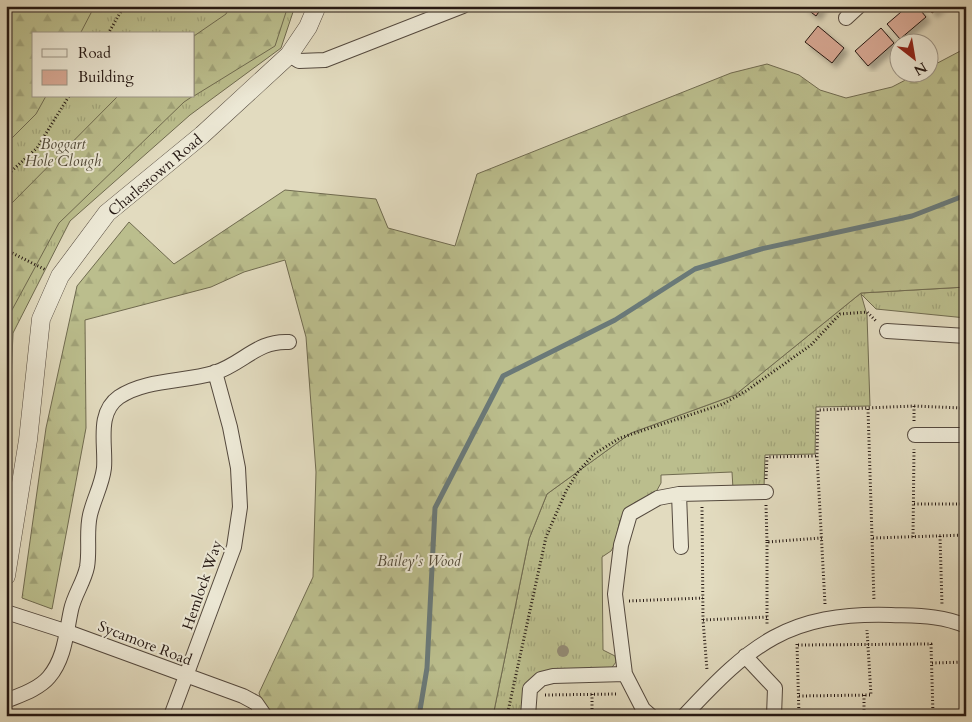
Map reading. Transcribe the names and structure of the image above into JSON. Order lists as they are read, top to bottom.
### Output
{
  "streets": {
    "street": ["Charlestown Road", "Hemlock Way", "Sycamore Road"]
  },
  "crossings": [
    ["Hemlock Way", "Sycamore Road"]
  ],
  "parks": ["Boggart Hole Clough", "Bailey's Wood"],
  "legend": ["Road", "Building"],
  "north": "bottom right"
}
